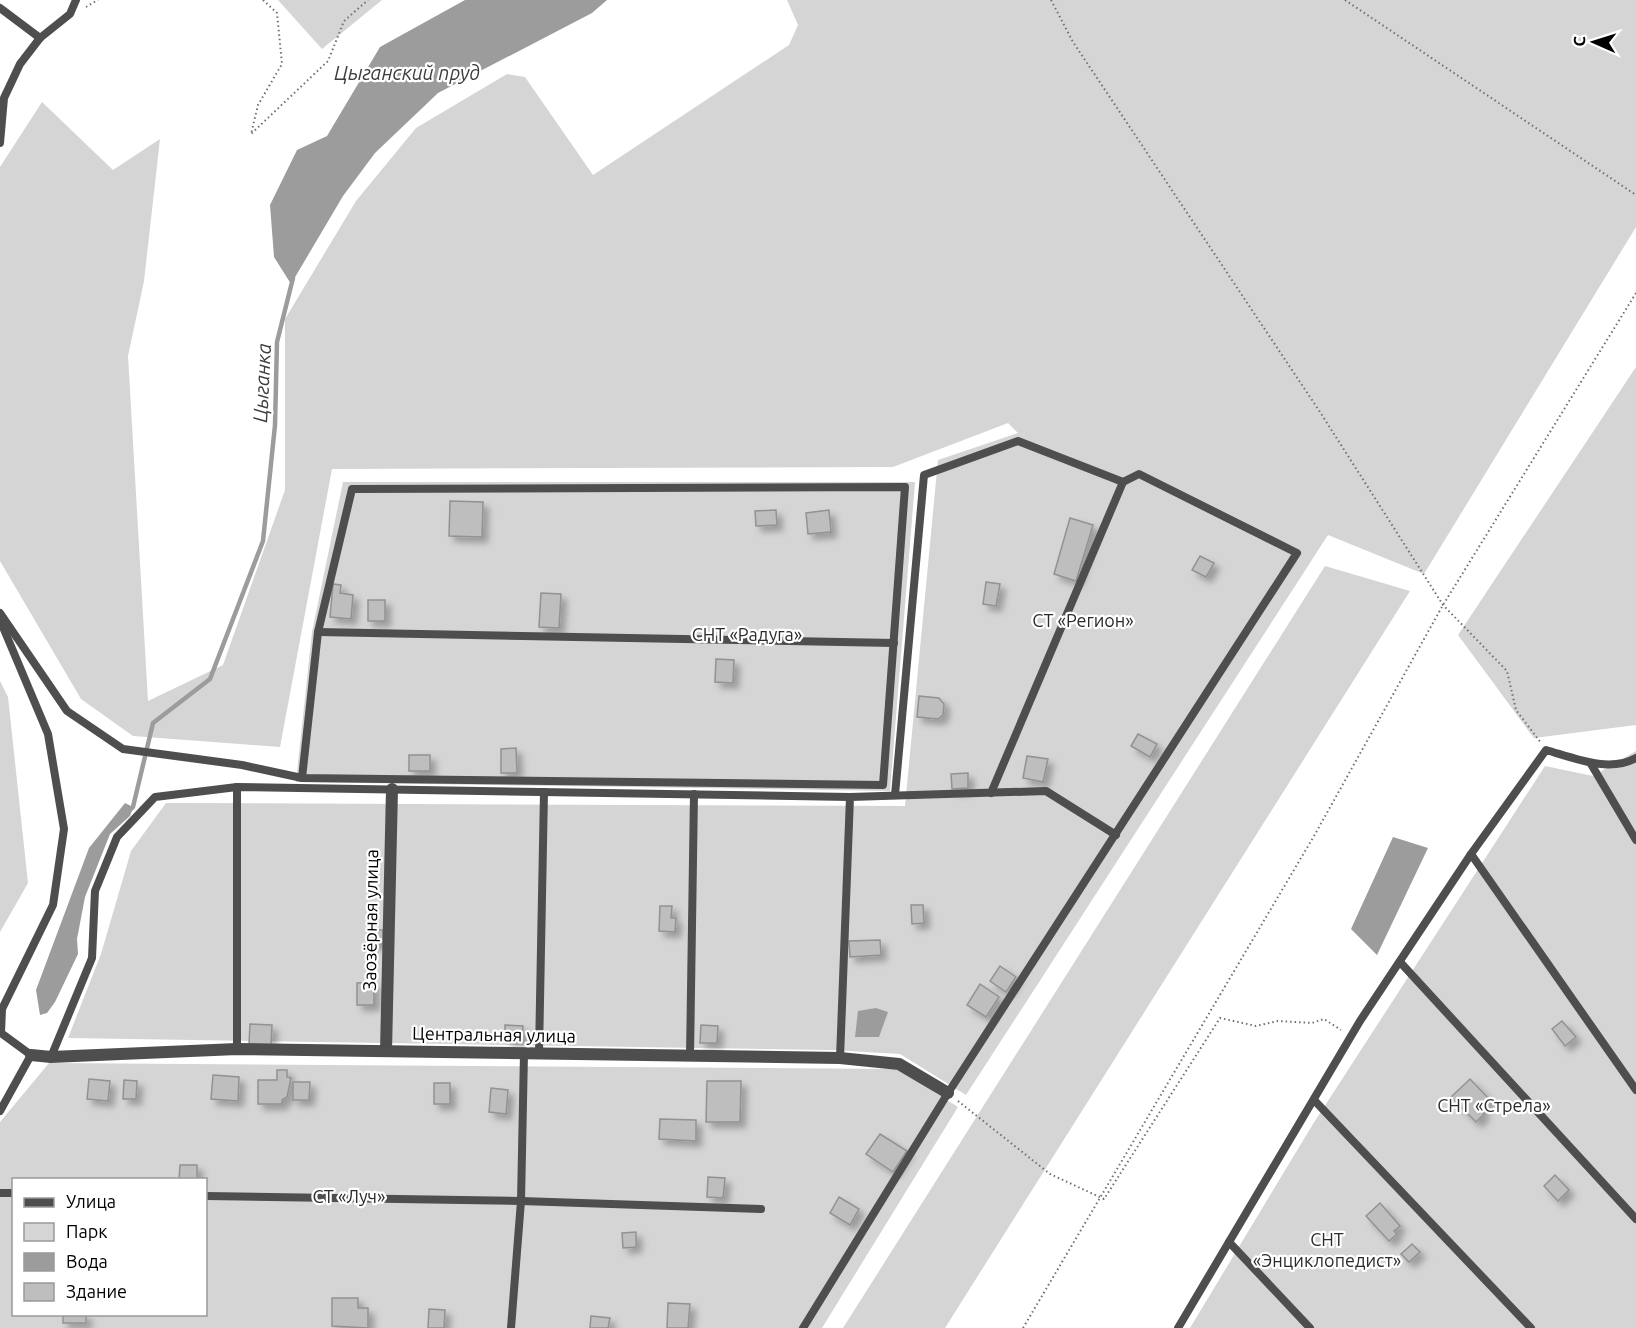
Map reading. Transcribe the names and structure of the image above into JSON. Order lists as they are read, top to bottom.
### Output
{
  "streets": {
    "street": ["Заозёрная улица", "Центральная улица"]
  },
  "crossings": [
    ["Заозёрная улица", "Центральная улица"]
  ],
  "water": ["Цыганский пруд", "Цыганка"],
  "parks": [
    "СТ «Регион»",
    "СНТ «Радуга»",
    "СНТ «Стрела»",
    "СТ «Луч»",
    "СНТ «Энциклопедист»"
  ],
  "legend": [
    "Улица",
    "Парк",
    "Вода",
    "Здание"
  ],
  "north": "left"
}
